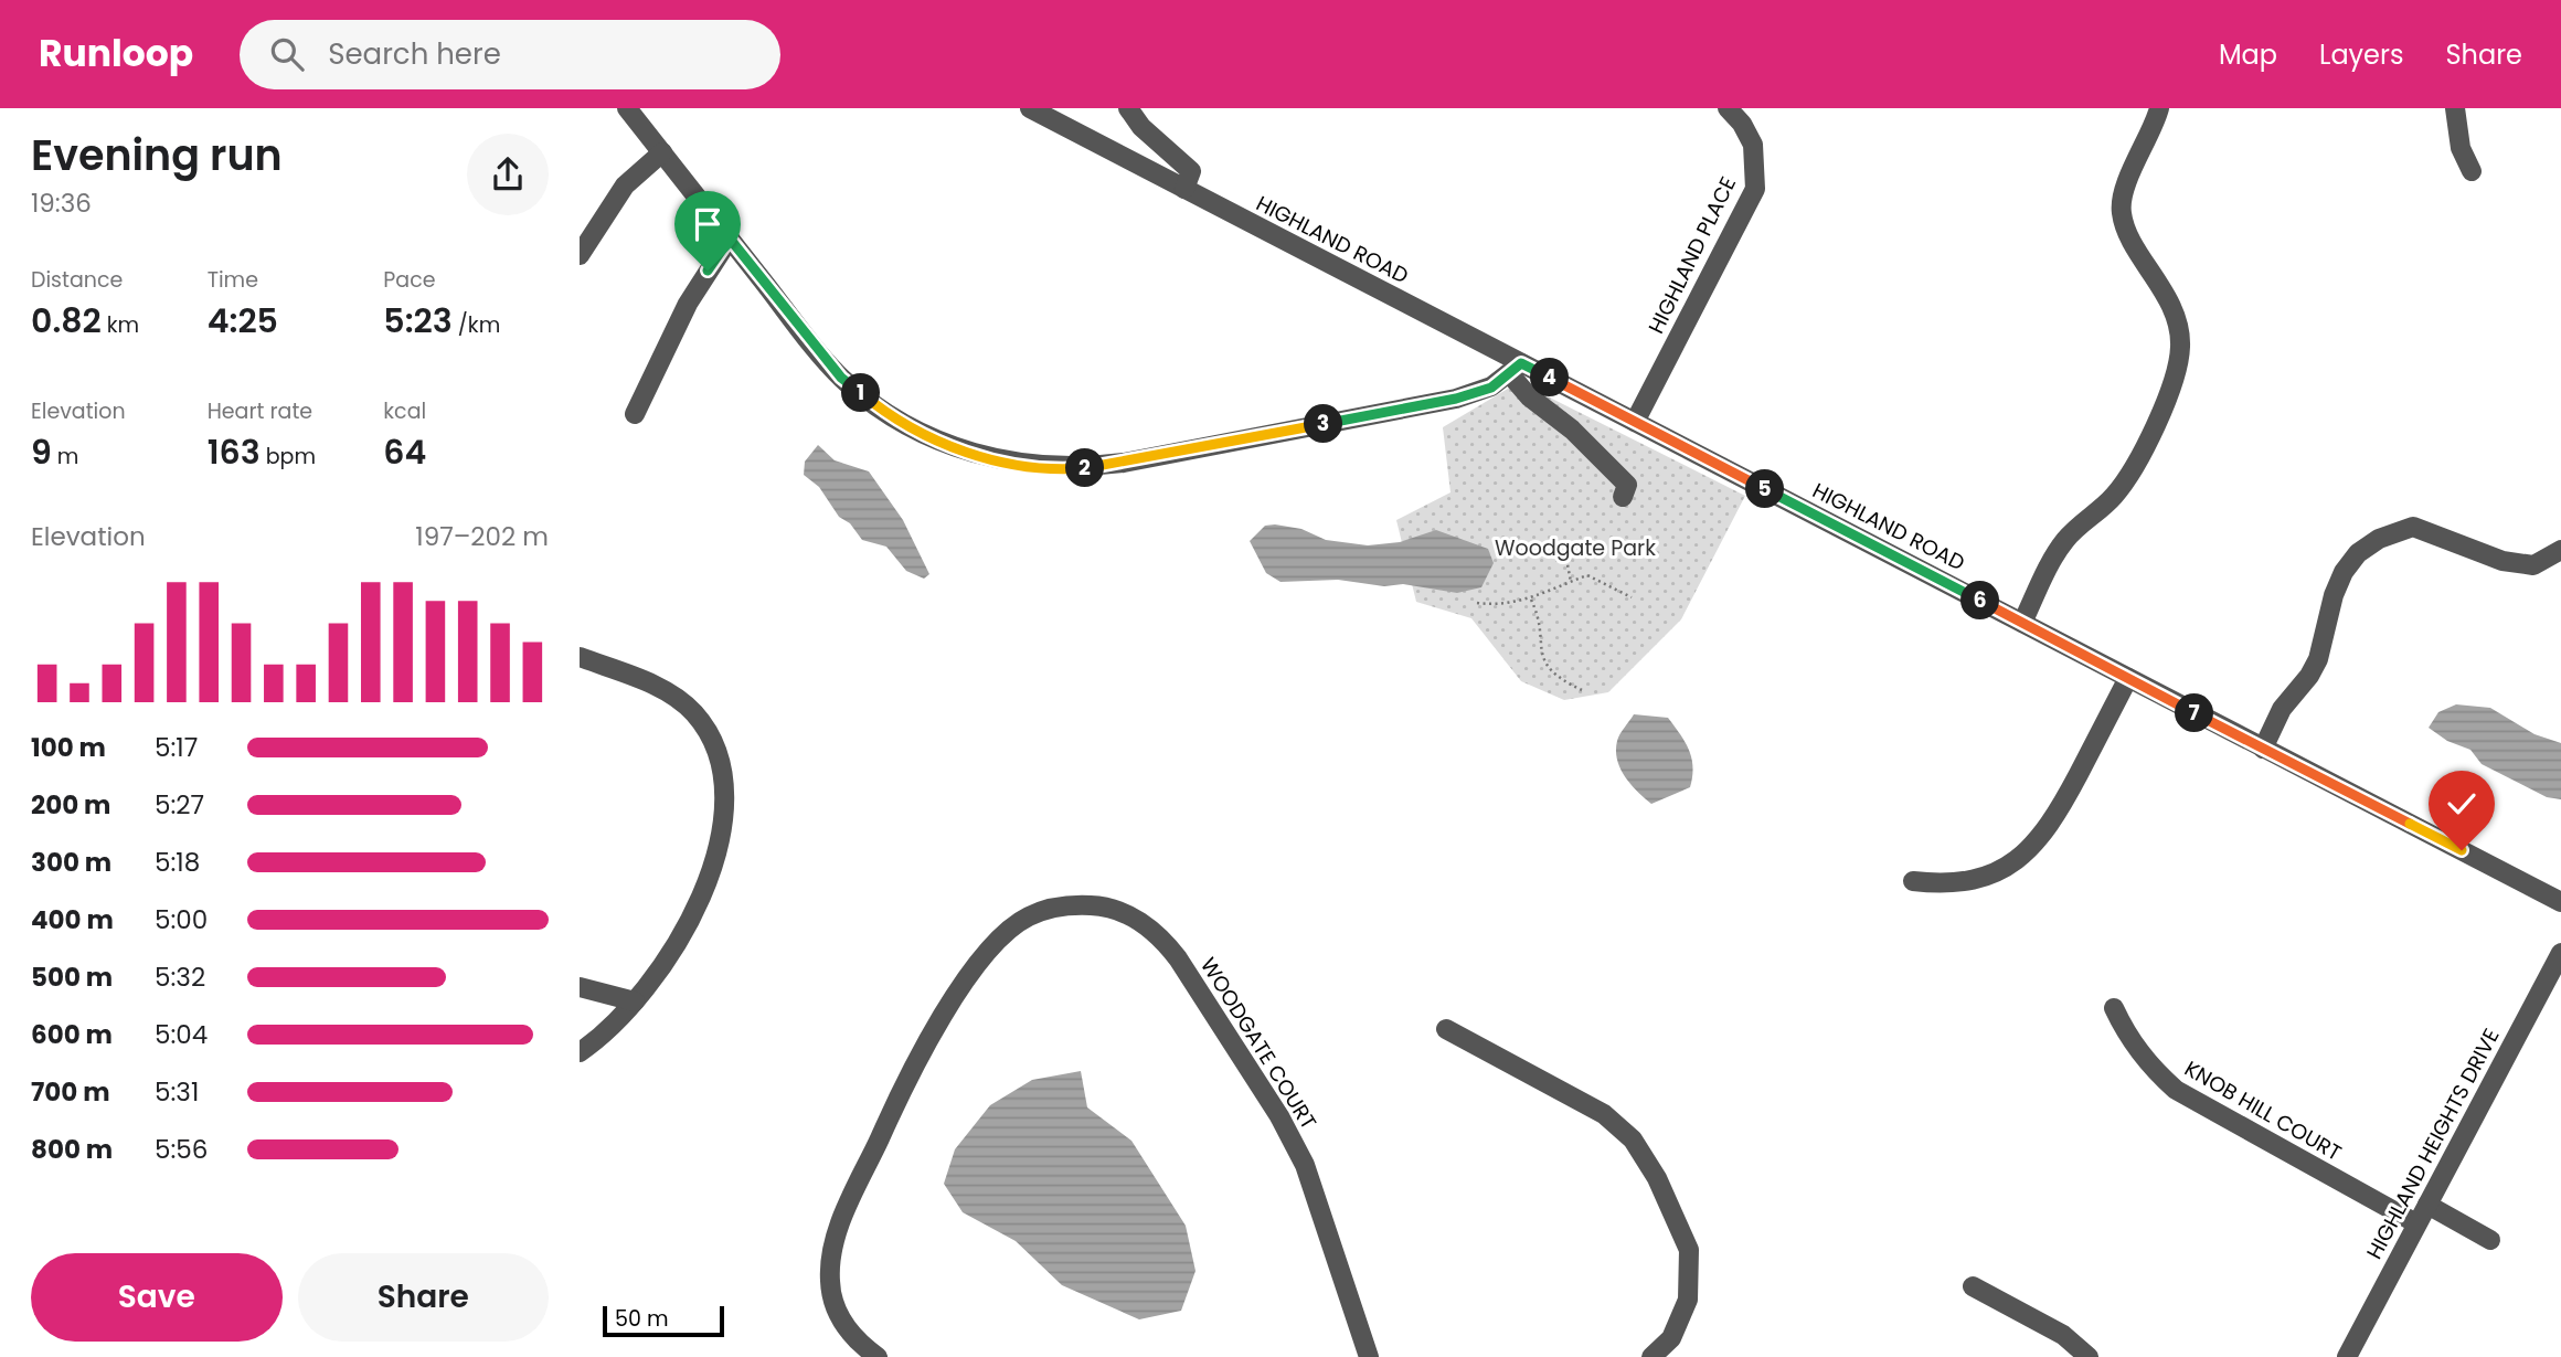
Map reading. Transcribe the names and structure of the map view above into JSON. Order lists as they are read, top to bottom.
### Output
{
  "streets": {
    "street": [
      "HIGHLAND ROAD",
      "HIGHLAND PLACE",
      "WOODGATE COURT",
      "KNOB HILL COURT",
      "HIGHLAND HEIGHTS DRIVE"
    ]
  },
  "crossings": [
    ["HIGHLAND ROAD", "HIGHLAND PLACE"],
    ["KNOB HILL COURT", "HIGHLAND HEIGHTS DRIVE"]
  ],
  "parks": ["Woodgate Park"],
  "scale_bar": "50 m",
  "page": {
    "header": "Runloop",
    "search": "Search here",
    "nav": ["Map", "Layers", "Share"],
    "heading": ["Evening run", "19:36"],
    "stats": [
      ["Distance", "0.82 km"],
      ["Time", "4:25"],
      ["Pace", "5:23 /km"],
      ["Elevation", "9 m"],
      ["Heart rate", "163 bpm"],
      ["kcal", "64"]
    ],
    "pins": [
      "4",
      "1",
      "3",
      "2",
      "5",
      "6",
      "7"
    ],
    "chart": ["Elevation", "197–202 m"],
    "list": [
      {
        "name": "100 m",
        "note": "5:17"
      },
      {
        "name": "200 m",
        "note": "5:27"
      },
      {
        "name": "300 m",
        "note": "5:18"
      },
      {
        "name": "400 m",
        "note": "5:00"
      },
      {
        "name": "500 m",
        "note": "5:32"
      },
      {
        "name": "600 m",
        "note": "5:04"
      },
      {
        "name": "700 m",
        "note": "5:31"
      },
      {
        "name": "800 m",
        "note": "5:56"
      }
    ],
    "buttons": ["Save", "Share"],
    "scale": "50 m"
  }
}
